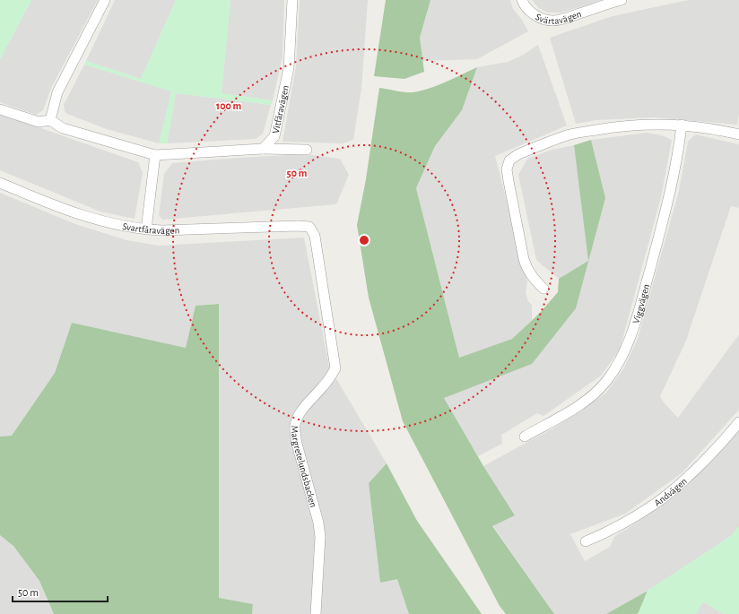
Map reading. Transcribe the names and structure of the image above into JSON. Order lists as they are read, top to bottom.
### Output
{
  "streets": {
    "street": [
      "Svärtavägen",
      "Vitfåravägen",
      "Svartfåravägen",
      "Viggvägen",
      "Margretelundsbacken",
      "Andvägen"
    ]
  },
  "crossings": [
    ["Svartfåravägen", "Margretelundsbacken"]
  ],
  "scale_bar": "50 m",
  "rings": ["100 m", "50 m"]
}
